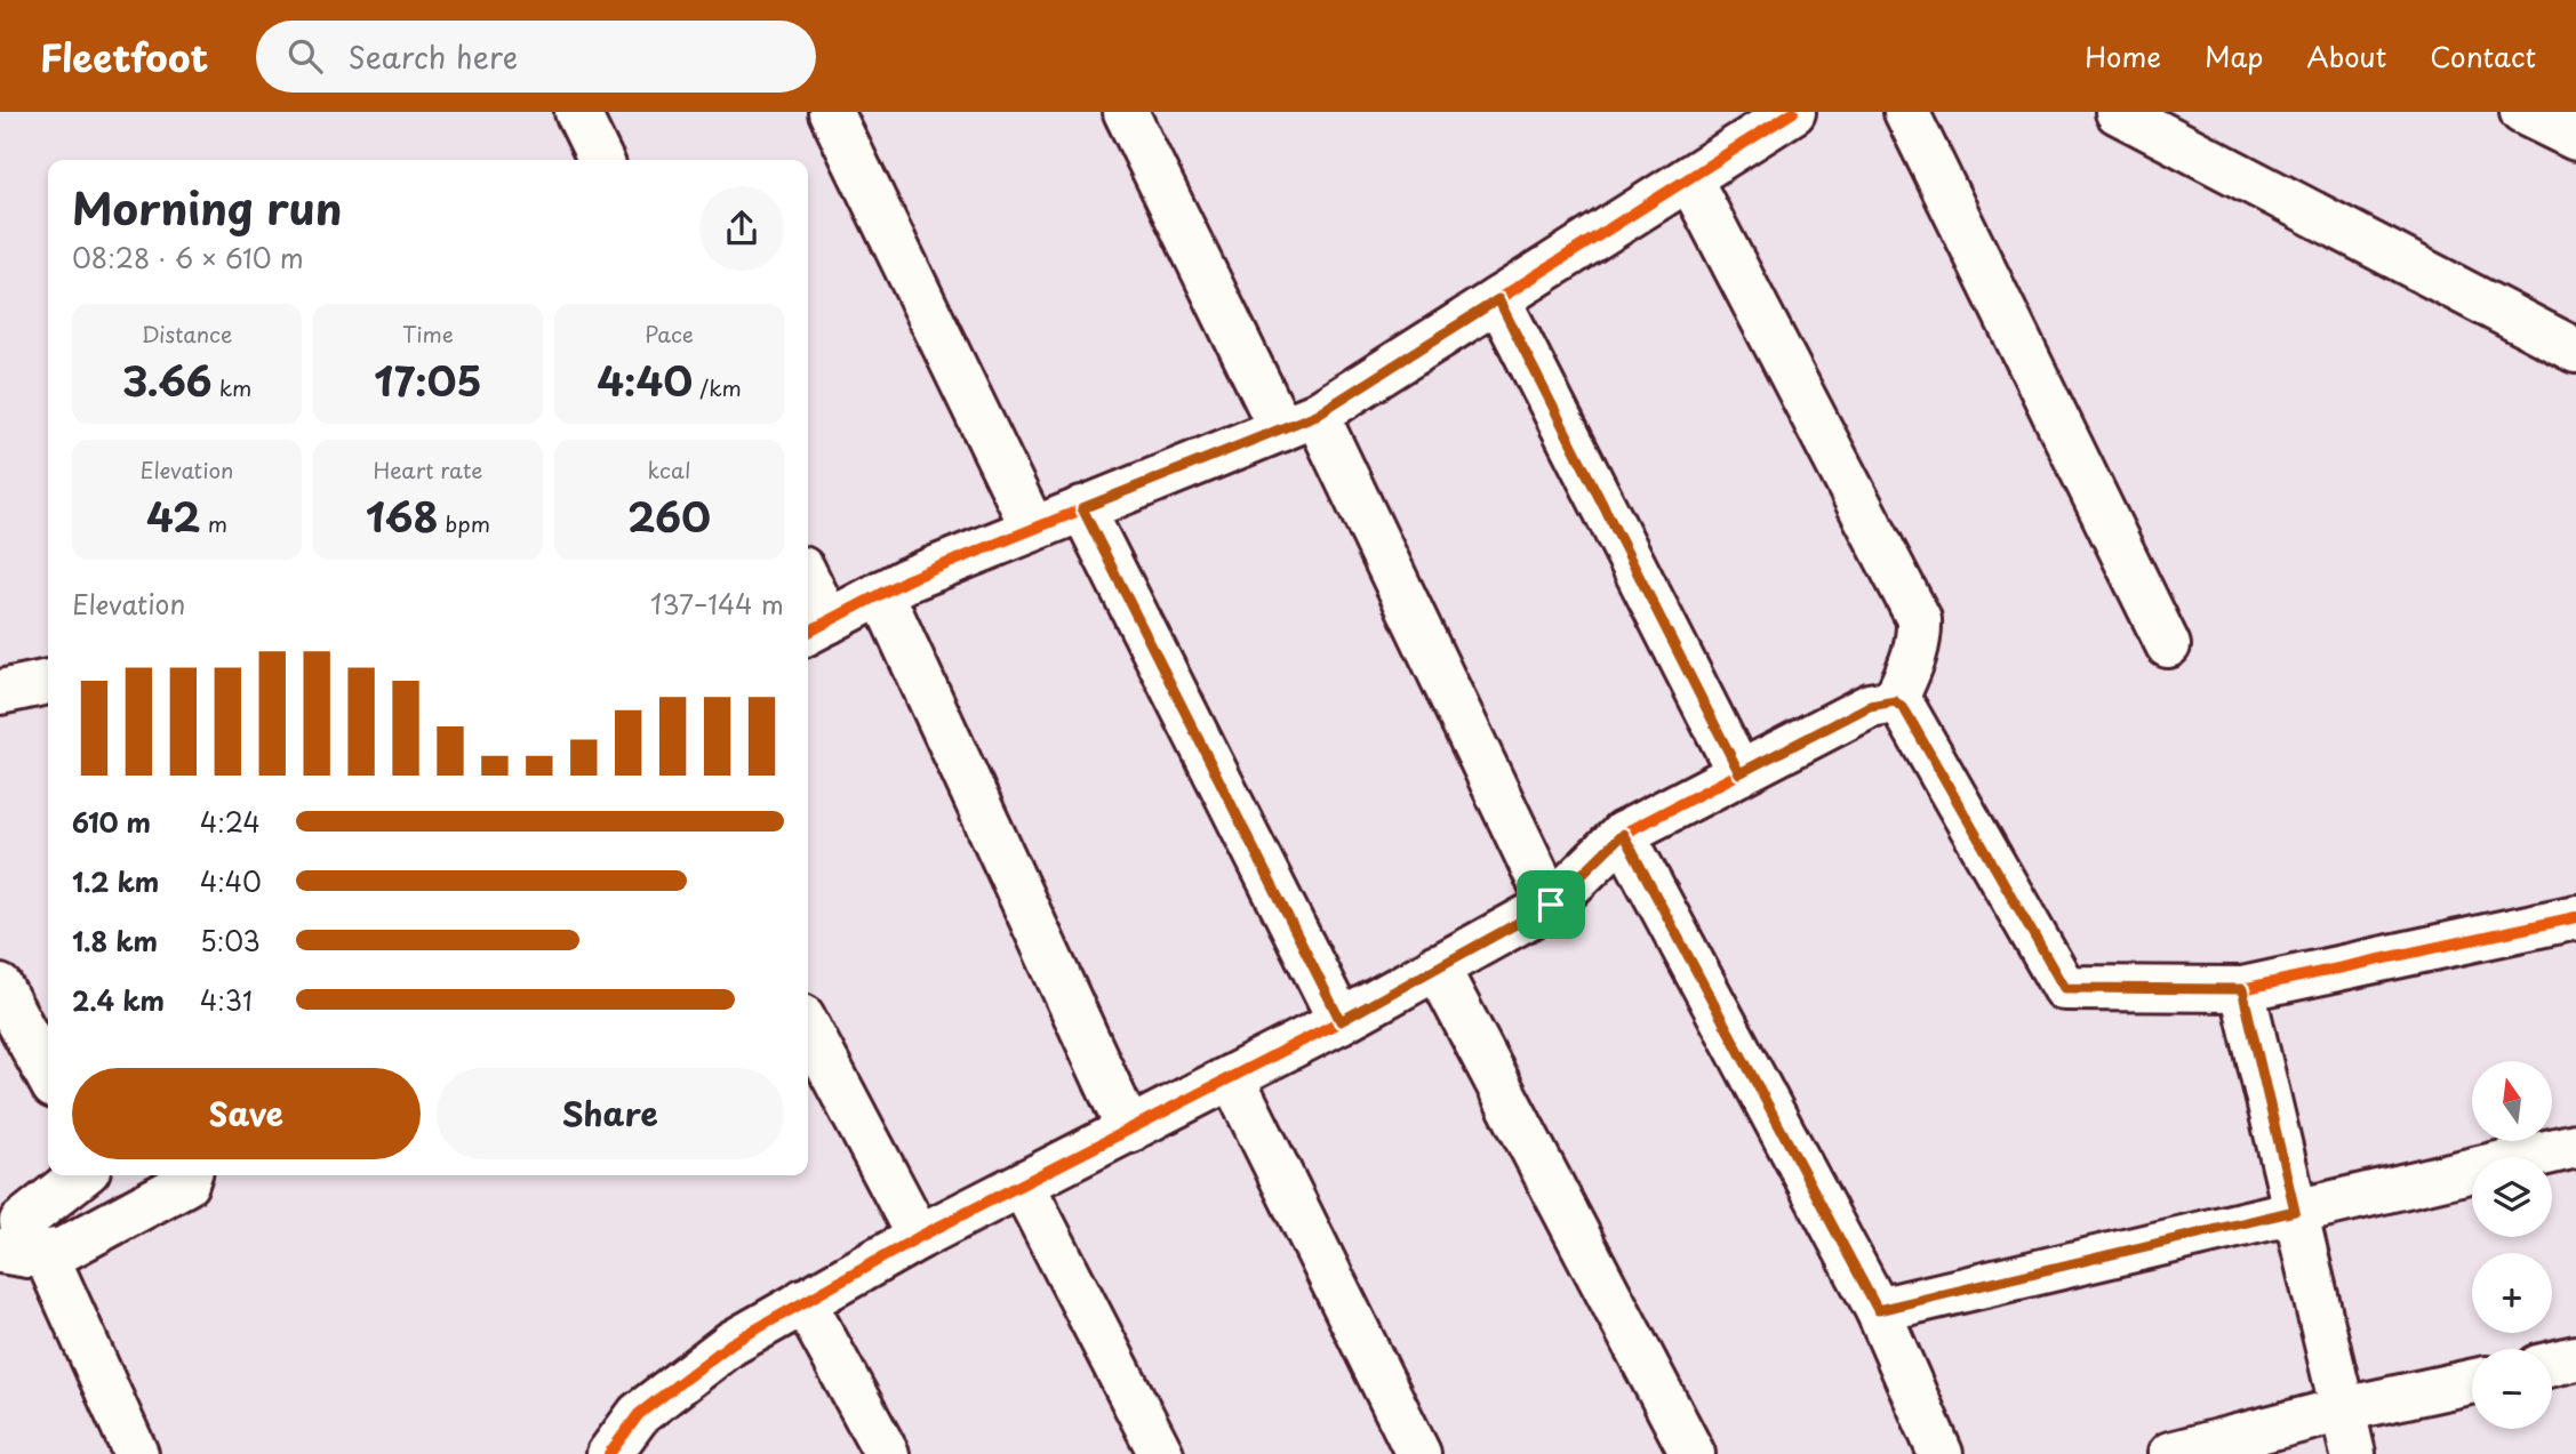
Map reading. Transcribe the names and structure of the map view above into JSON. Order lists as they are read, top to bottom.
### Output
{
  "north": "top",
  "page": {
    "header": "Fleetfoot",
    "search": "Search here",
    "nav": [
      "Home",
      "Map",
      "About",
      "Contact"
    ],
    "heading": ["Morning run", "08:28 · 6 × 610 m"],
    "stats": [
      ["Distance", "3.66 km"],
      ["Time", "17:05"],
      ["Pace", "4:40 /km"],
      ["Elevation", "42 m"],
      ["Heart rate", "168 bpm"],
      ["kcal", "260"]
    ],
    "chart": ["Elevation", "137–144 m"],
    "list": [
      {
        "name": "610 m",
        "note": "4:24"
      },
      {
        "name": "1.2 km",
        "note": "4:40"
      },
      {
        "name": "1.8 km",
        "note": "5:03"
      },
      {
        "name": "2.4 km",
        "note": "4:31"
      }
    ],
    "buttons": ["Save", "Share"],
    "map_buttons": ["+", "−"]
  }
}
